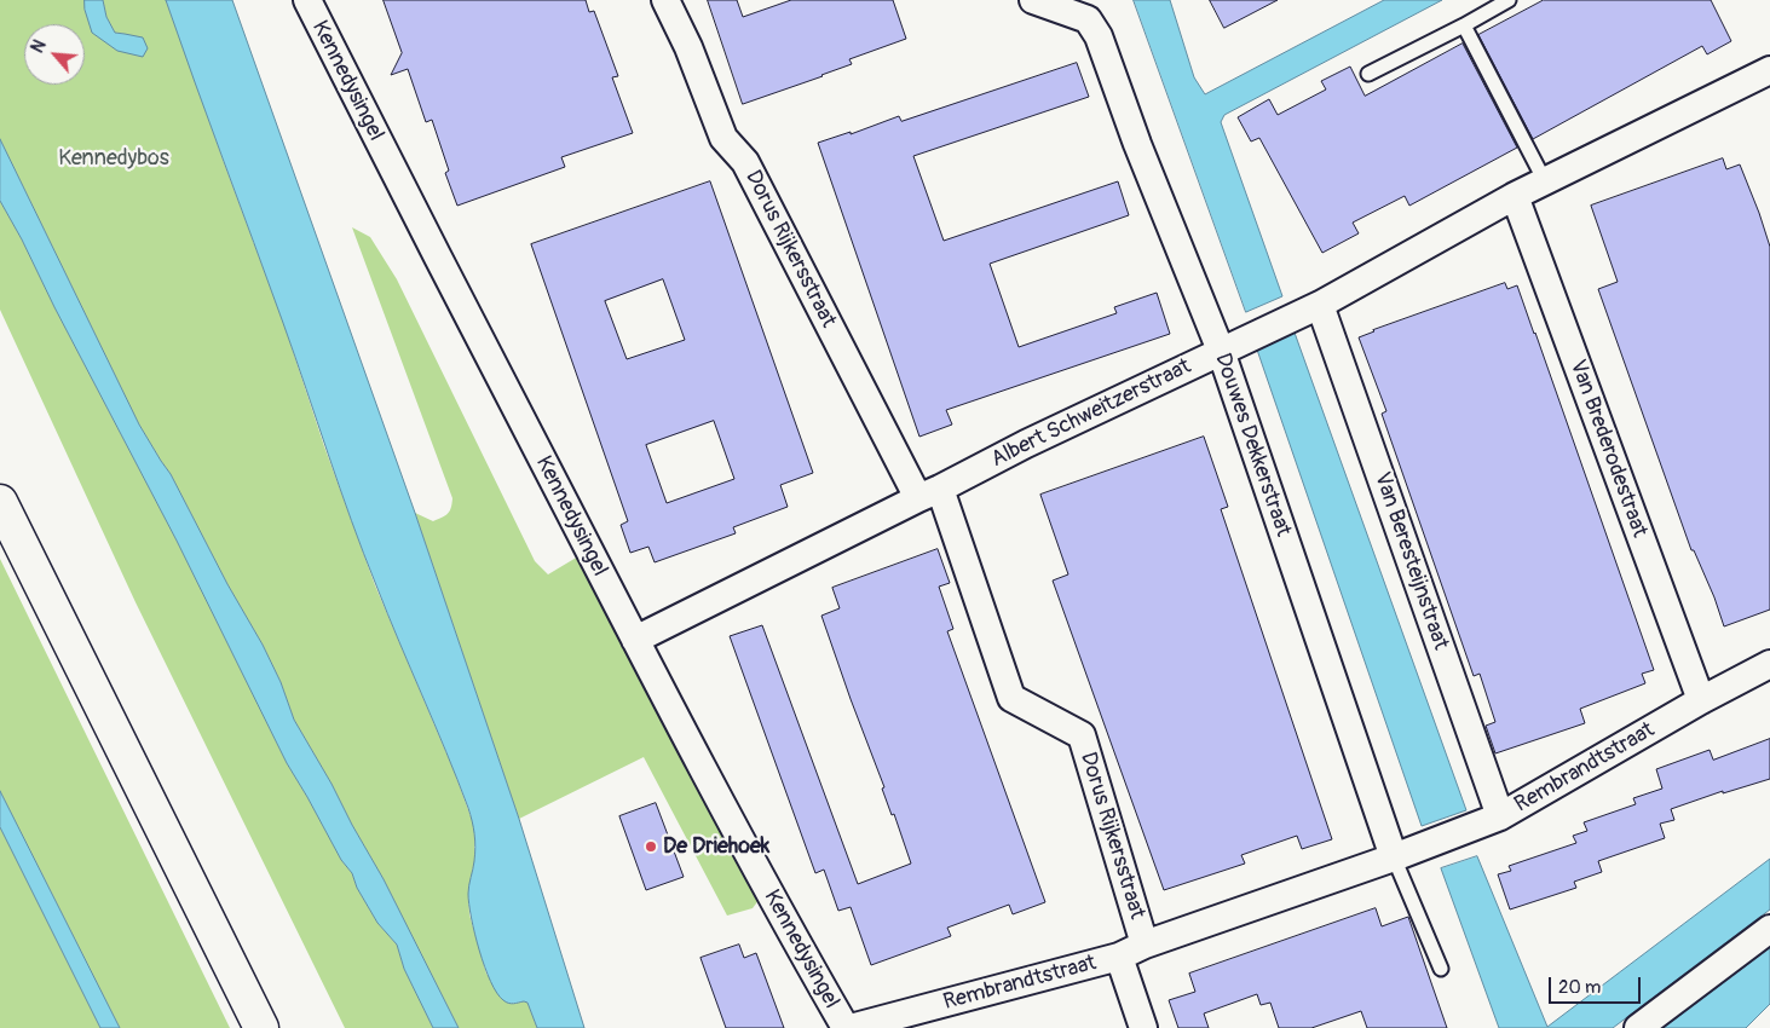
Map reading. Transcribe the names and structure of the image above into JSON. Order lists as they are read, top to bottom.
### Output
{
  "streets": {
    "street": [
      "Kennedysingel",
      "Dorus Rijkersstraat",
      "Albert Schweitzerstraat",
      "Douwes Dekkerstraat",
      "Van Brederodestraat",
      "Van Beresteijnstraat",
      "Rembrandtstraat"
    ]
  },
  "crossings": [
    ["Kennedysingel", "Albert Schweitzerstraat"],
    ["Dorus Rijkersstraat", "Albert Schweitzerstraat"],
    ["Dorus Rijkersstraat", "Rembrandtstraat"],
    ["Albert Schweitzerstraat", "Douwes Dekkerstraat"],
    ["Albert Schweitzerstraat", "Van Brederodestraat"],
    ["Albert Schweitzerstraat", "Van Beresteijnstraat"],
    ["Douwes Dekkerstraat", "Rembrandtstraat"],
    ["Van Brederodestraat", "Rembrandtstraat"],
    ["Van Beresteijnstraat", "Rembrandtstraat"]
  ],
  "parks": ["Kennedybos"],
  "places": ["De Driehoek"],
  "scale_bar": "20 m",
  "north": "top left"
}
